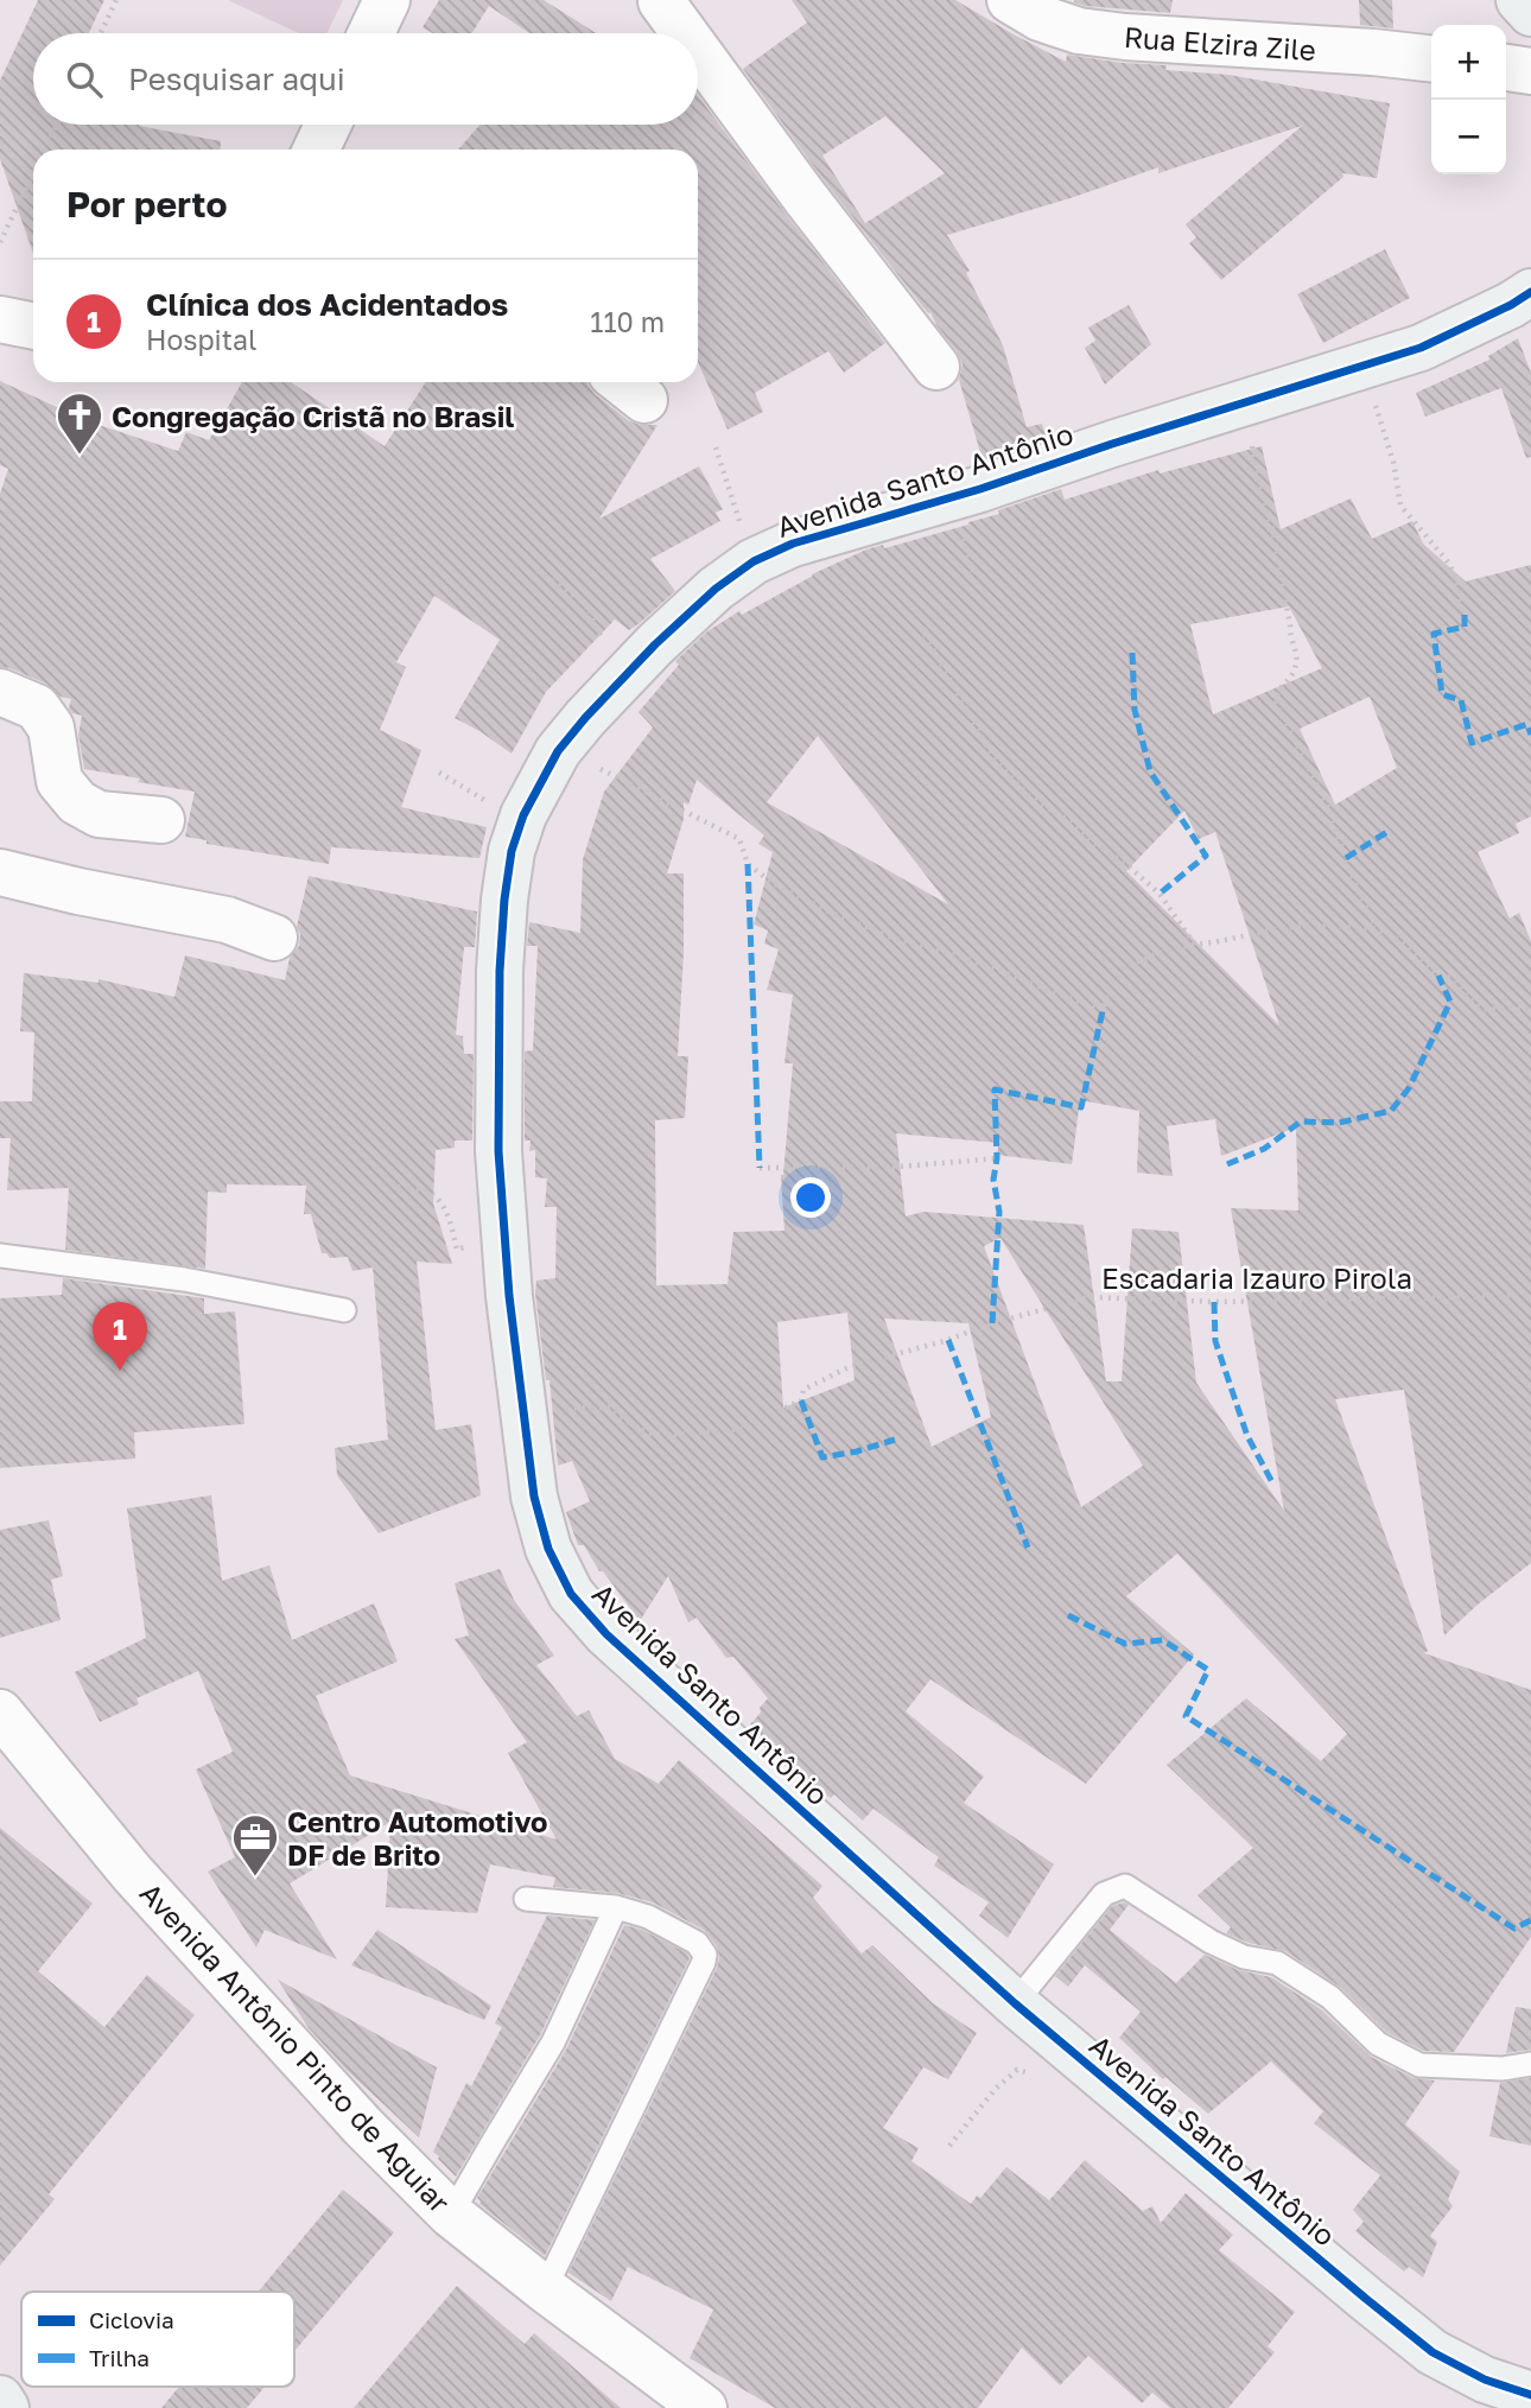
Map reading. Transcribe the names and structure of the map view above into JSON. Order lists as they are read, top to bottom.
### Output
{
  "streets": {
    "street": ["Rua Elzira Zile", "Avenida Santo Antônio", "Avenida Antônio Pinto de Aguiar"],
    "path": ["Escadaria Izauro Pirola"]
  },
  "crossings": [
    ["Avenida Santo Antônio", "Escadaria Izauro Pirola"]
  ],
  "places": {
    "church": ["Congregação Cristã no Brasil"],
    "office": ["Centro Automotivo DF de Brito"]
  },
  "legend": ["Ciclovia", "Trilha"],
  "page": {
    "map_buttons": ["+", "−"],
    "search": "Pesquisar aqui",
    "heading": "Por perto",
    "list": [
      {
        "mark": "1",
        "name": "Clínica dos Acidentados",
        "note": "Hospital",
        "value": "110 m"
      }
    ],
    "pins": "1"
  }
}
